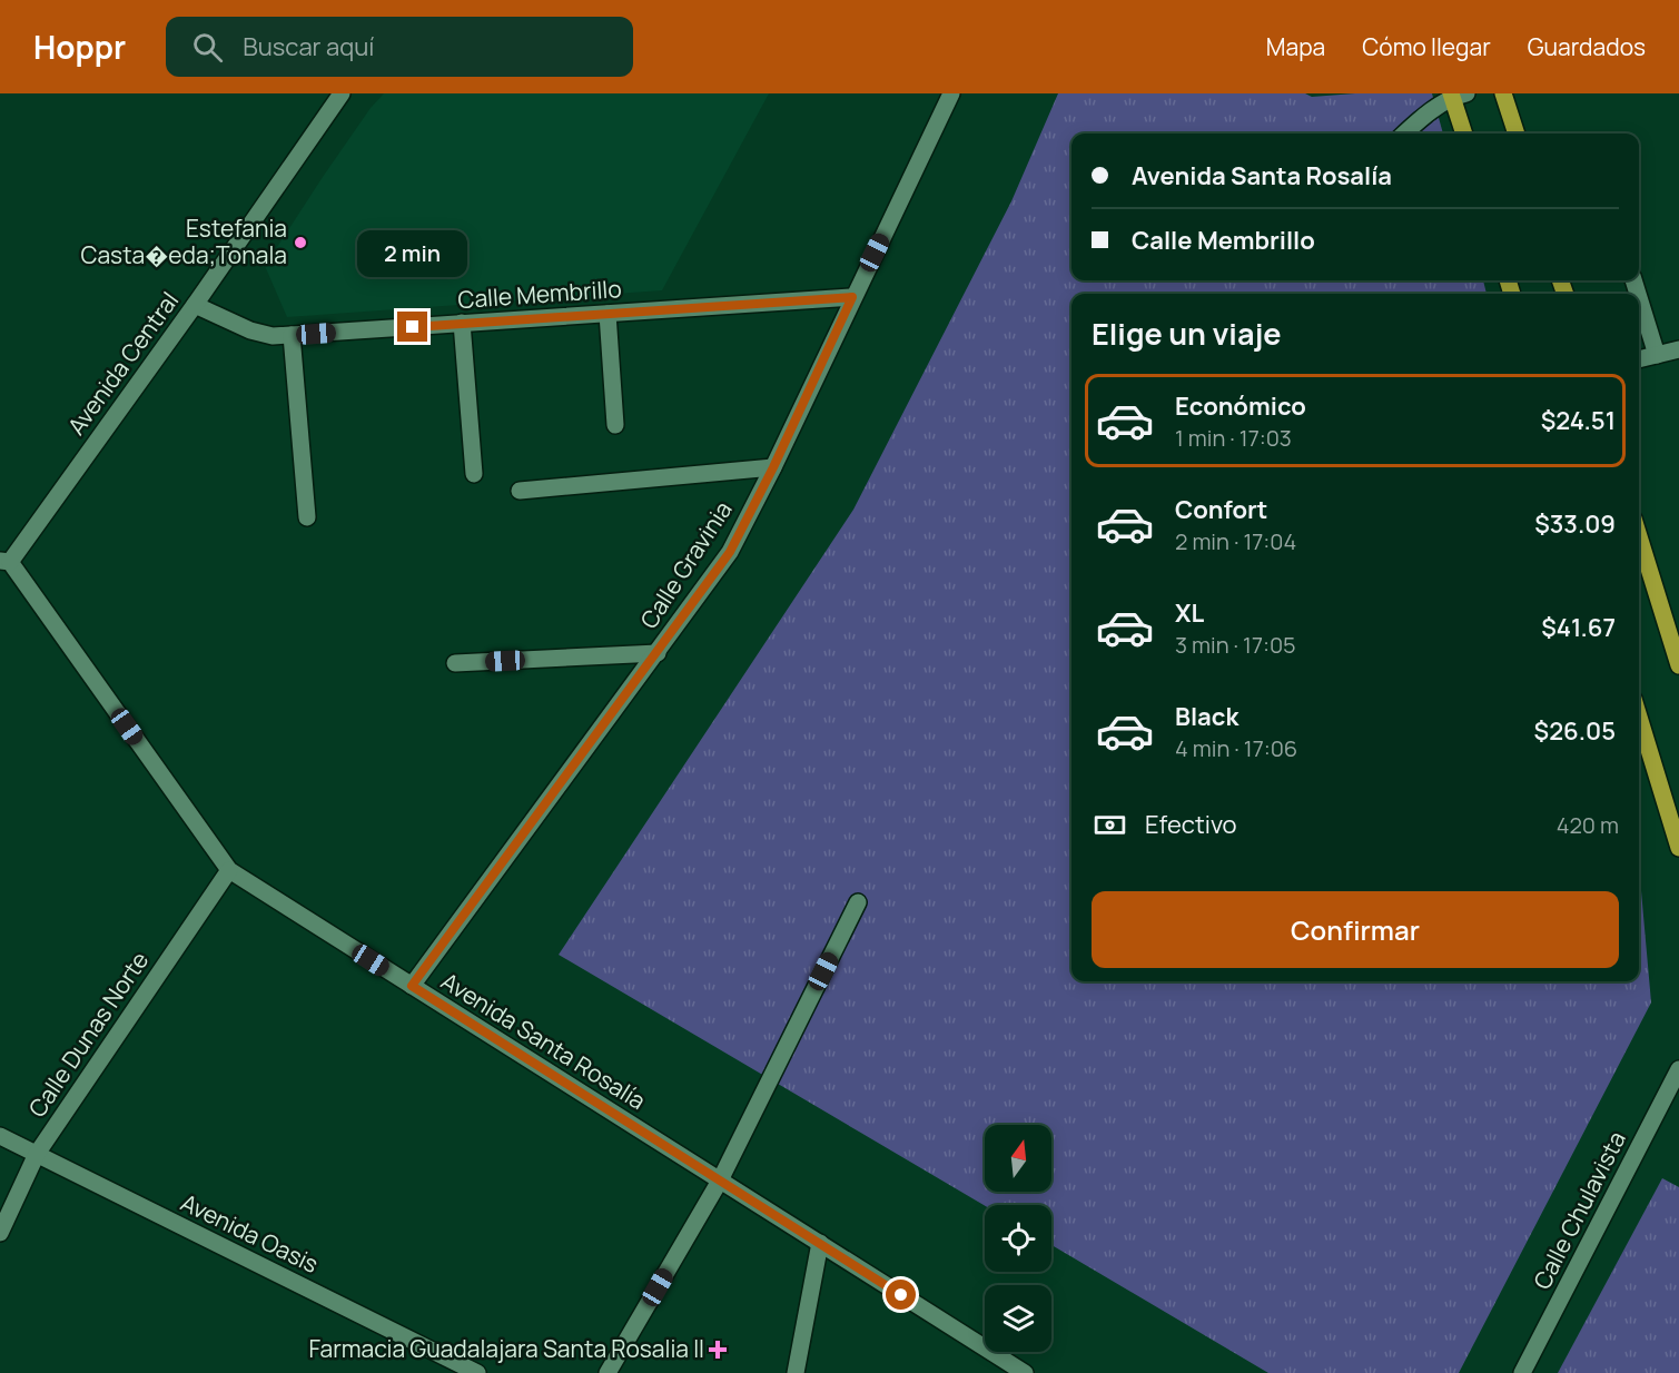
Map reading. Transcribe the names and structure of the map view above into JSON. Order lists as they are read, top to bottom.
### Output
{
  "streets": {
    "street": [
      "Calle Membrillo",
      "Avenida Central",
      "Calle Gravinia",
      "Calle Dunas Norte",
      "Avenida Santa Rosalía",
      "Calle Chulavista",
      "Avenida Oasis"
    ]
  },
  "crossings": [
    ["Calle Membrillo", "Avenida Central"],
    ["Calle Membrillo", "Calle Gravinia"],
    ["Avenida Central", "Avenida Santa Rosalía"],
    ["Calle Gravinia", "Avenida Santa Rosalía"],
    ["Calle Dunas Norte", "Avenida Santa Rosalía"],
    ["Calle Dunas Norte", "Avenida Oasis"]
  ],
  "places": {
    "other": ["Estefania Casta�eda;Tonala"],
    "health": ["Farmacia Guadalajara Santa Rosalia II"]
  },
  "north": "top",
  "page": {
    "header": "Hoppr",
    "search": "Buscar aquí",
    "nav": ["Mapa", "Cómo llegar", "Guardados"],
    "banner": ["Avenida Santa Rosalía", "Calle Membrillo"],
    "bubble": "2 min",
    "heading": "Elige un viaje",
    "list": [
      {
        "name": "Económico",
        "note": "1 min · 17:03",
        "value": "$24.51"
      },
      {
        "name": "Confort",
        "note": "2 min · 17:04",
        "value": "$33.09"
      },
      {
        "name": "XL",
        "note": "3 min · 17:05",
        "value": "$41.67"
      },
      {
        "name": "Black",
        "note": "4 min · 17:06",
        "value": "$26.05"
      }
    ],
    "pay": ["Efectivo", "420 m"],
    "buttons": "Confirmar"
  }
}
